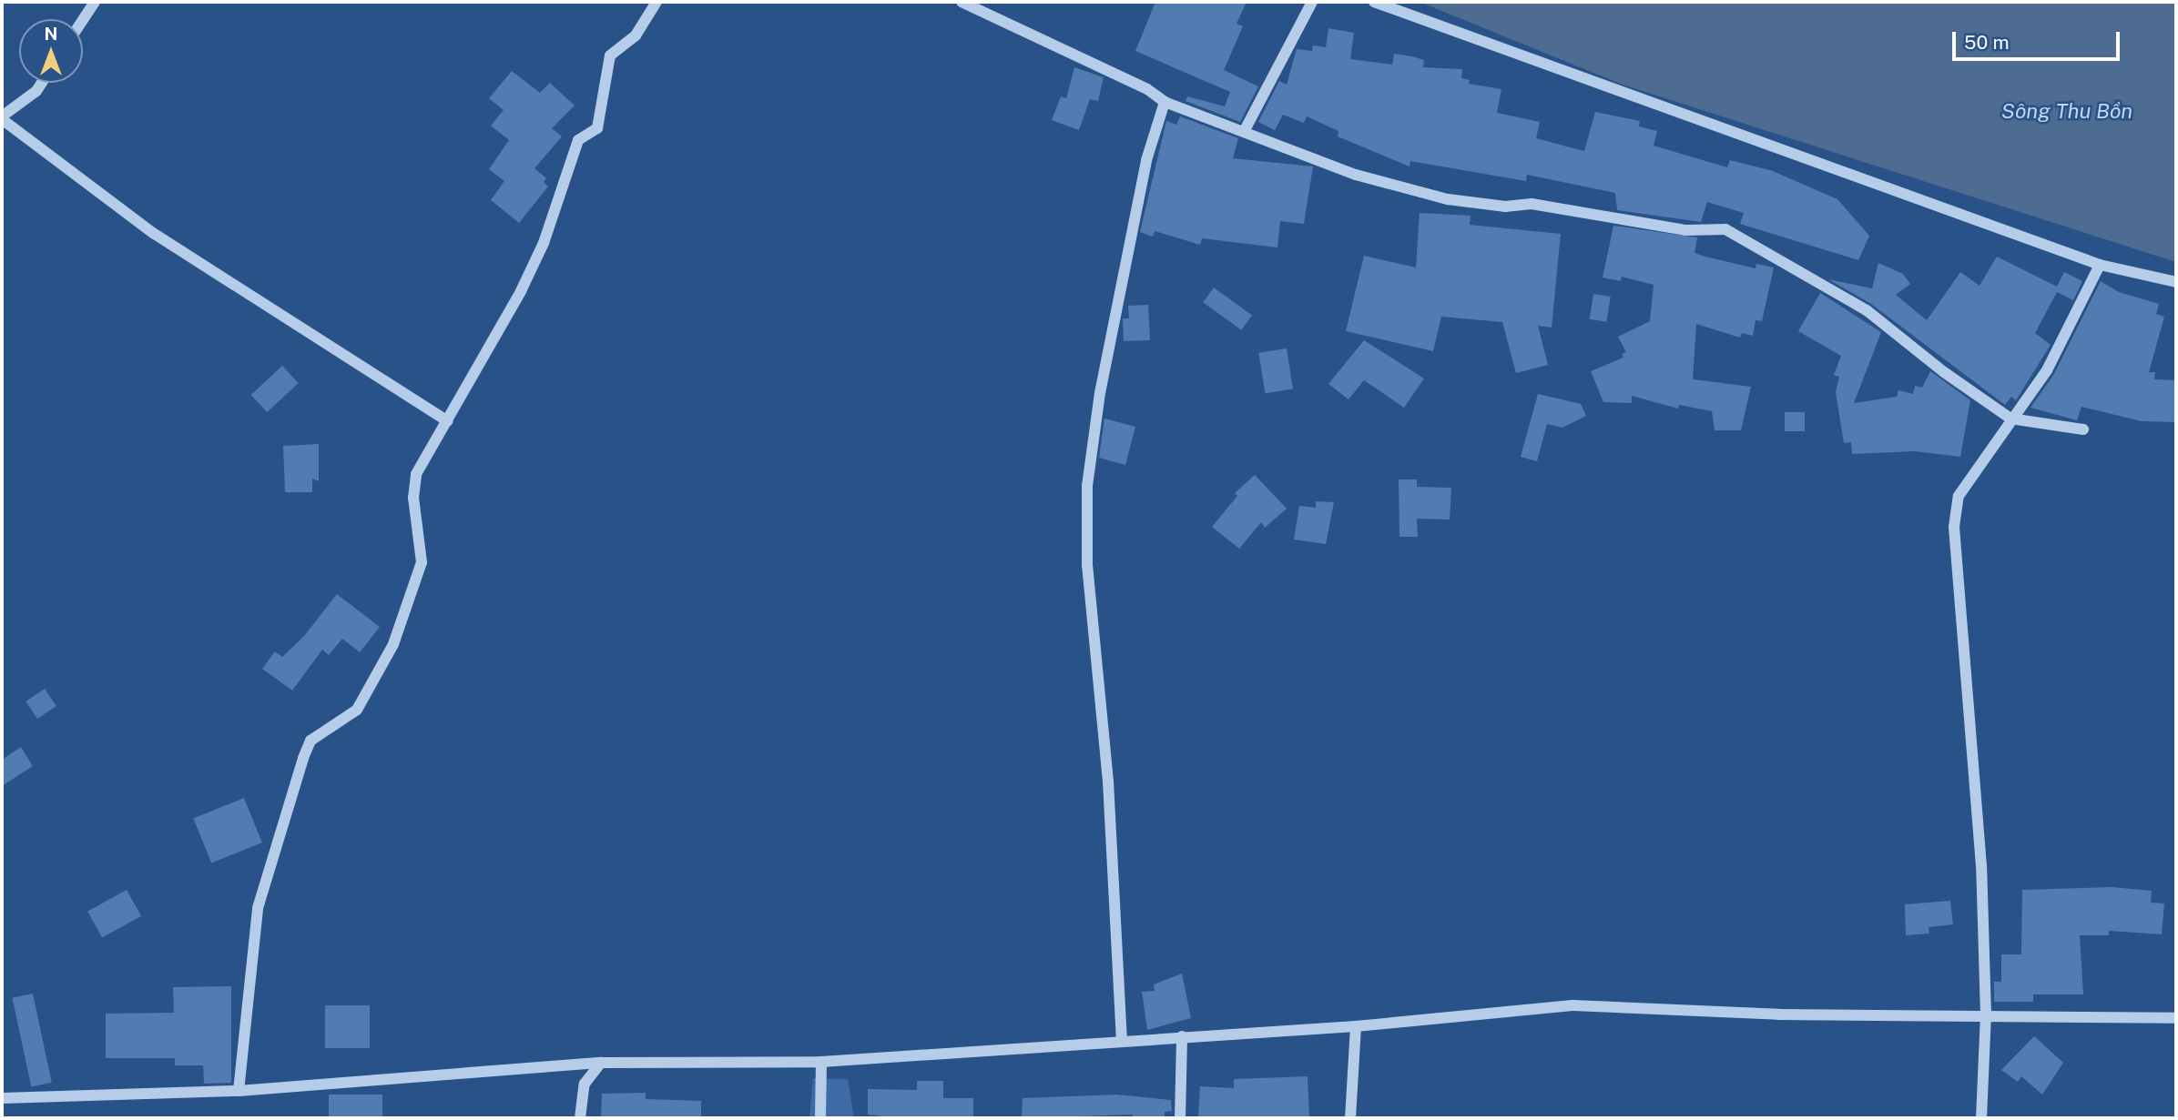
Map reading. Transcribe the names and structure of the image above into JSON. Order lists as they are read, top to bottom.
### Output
{
  "water": ["Sông Thu Bồn"],
  "scale_bar": "50 m",
  "north": "top"
}
